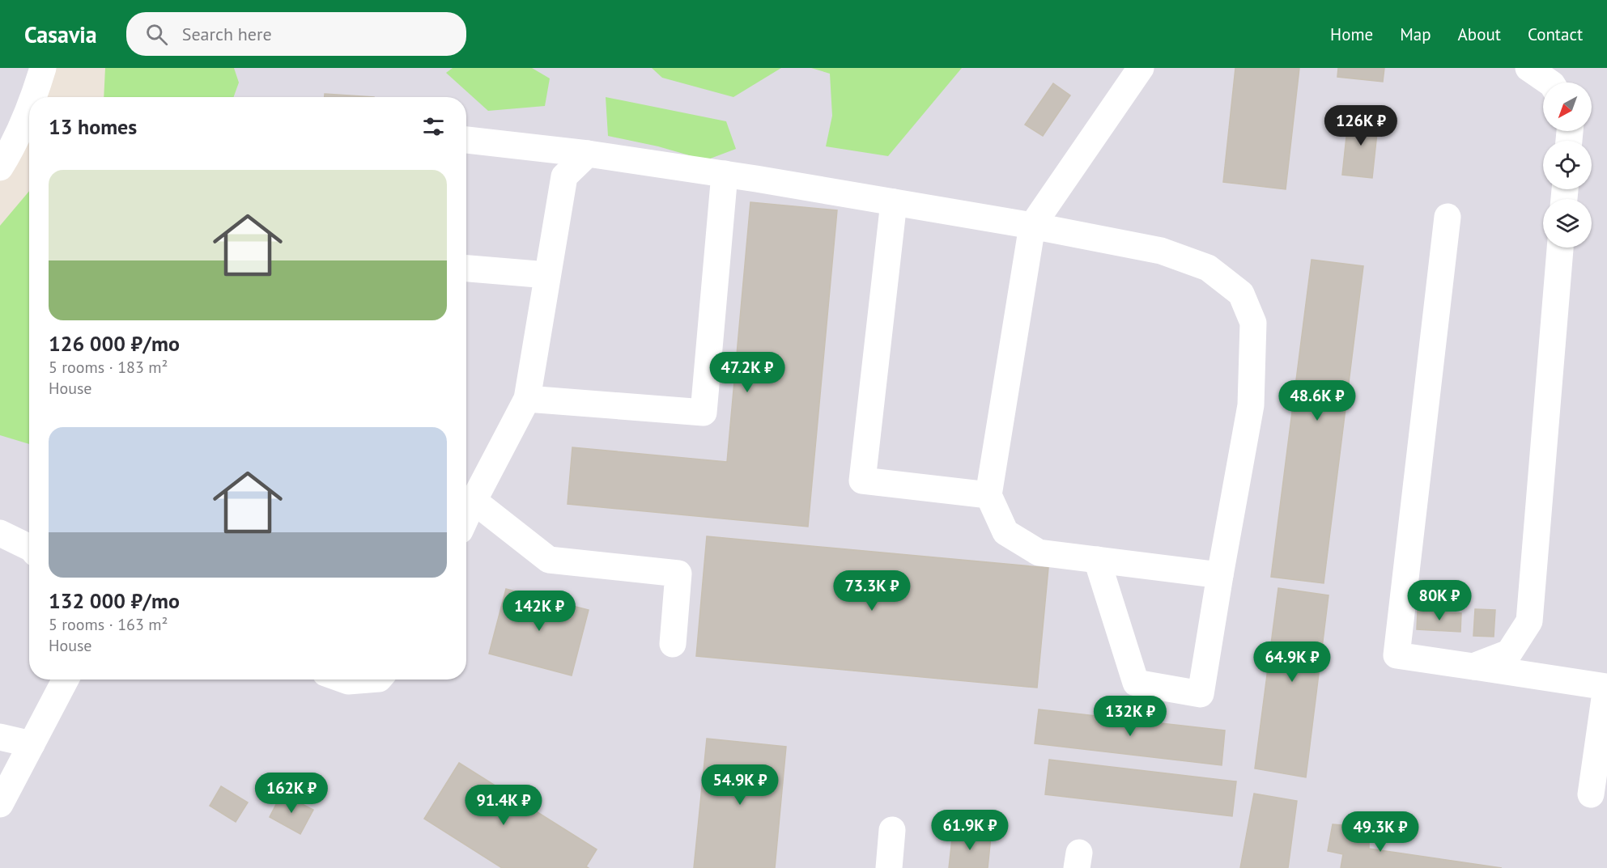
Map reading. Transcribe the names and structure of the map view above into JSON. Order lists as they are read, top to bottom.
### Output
{
  "north": "bottom left",
  "page": {
    "header": "Casavia",
    "search": "Search here",
    "nav": [
      "Home",
      "Map",
      "About",
      "Contact"
    ],
    "heading": "13 homes",
    "price": [
      "126K ₽",
      "47.2K ₽",
      "48.6K ₽",
      "73.3K ₽",
      "80K ₽",
      "142K ₽",
      "64.9K ₽",
      "132K ₽",
      "54.9K ₽",
      "162K ₽",
      "91.4K ₽",
      "61.9K ₽",
      "49.3K ₽"
    ],
    "list": [
      {
        "name": "126 000 ₽/mo",
        "note": "5 rooms · 183 m² · House"
      },
      {
        "name": "132 000 ₽/mo",
        "note": "5 rooms · 163 m² · House"
      }
    ]
  }
}
